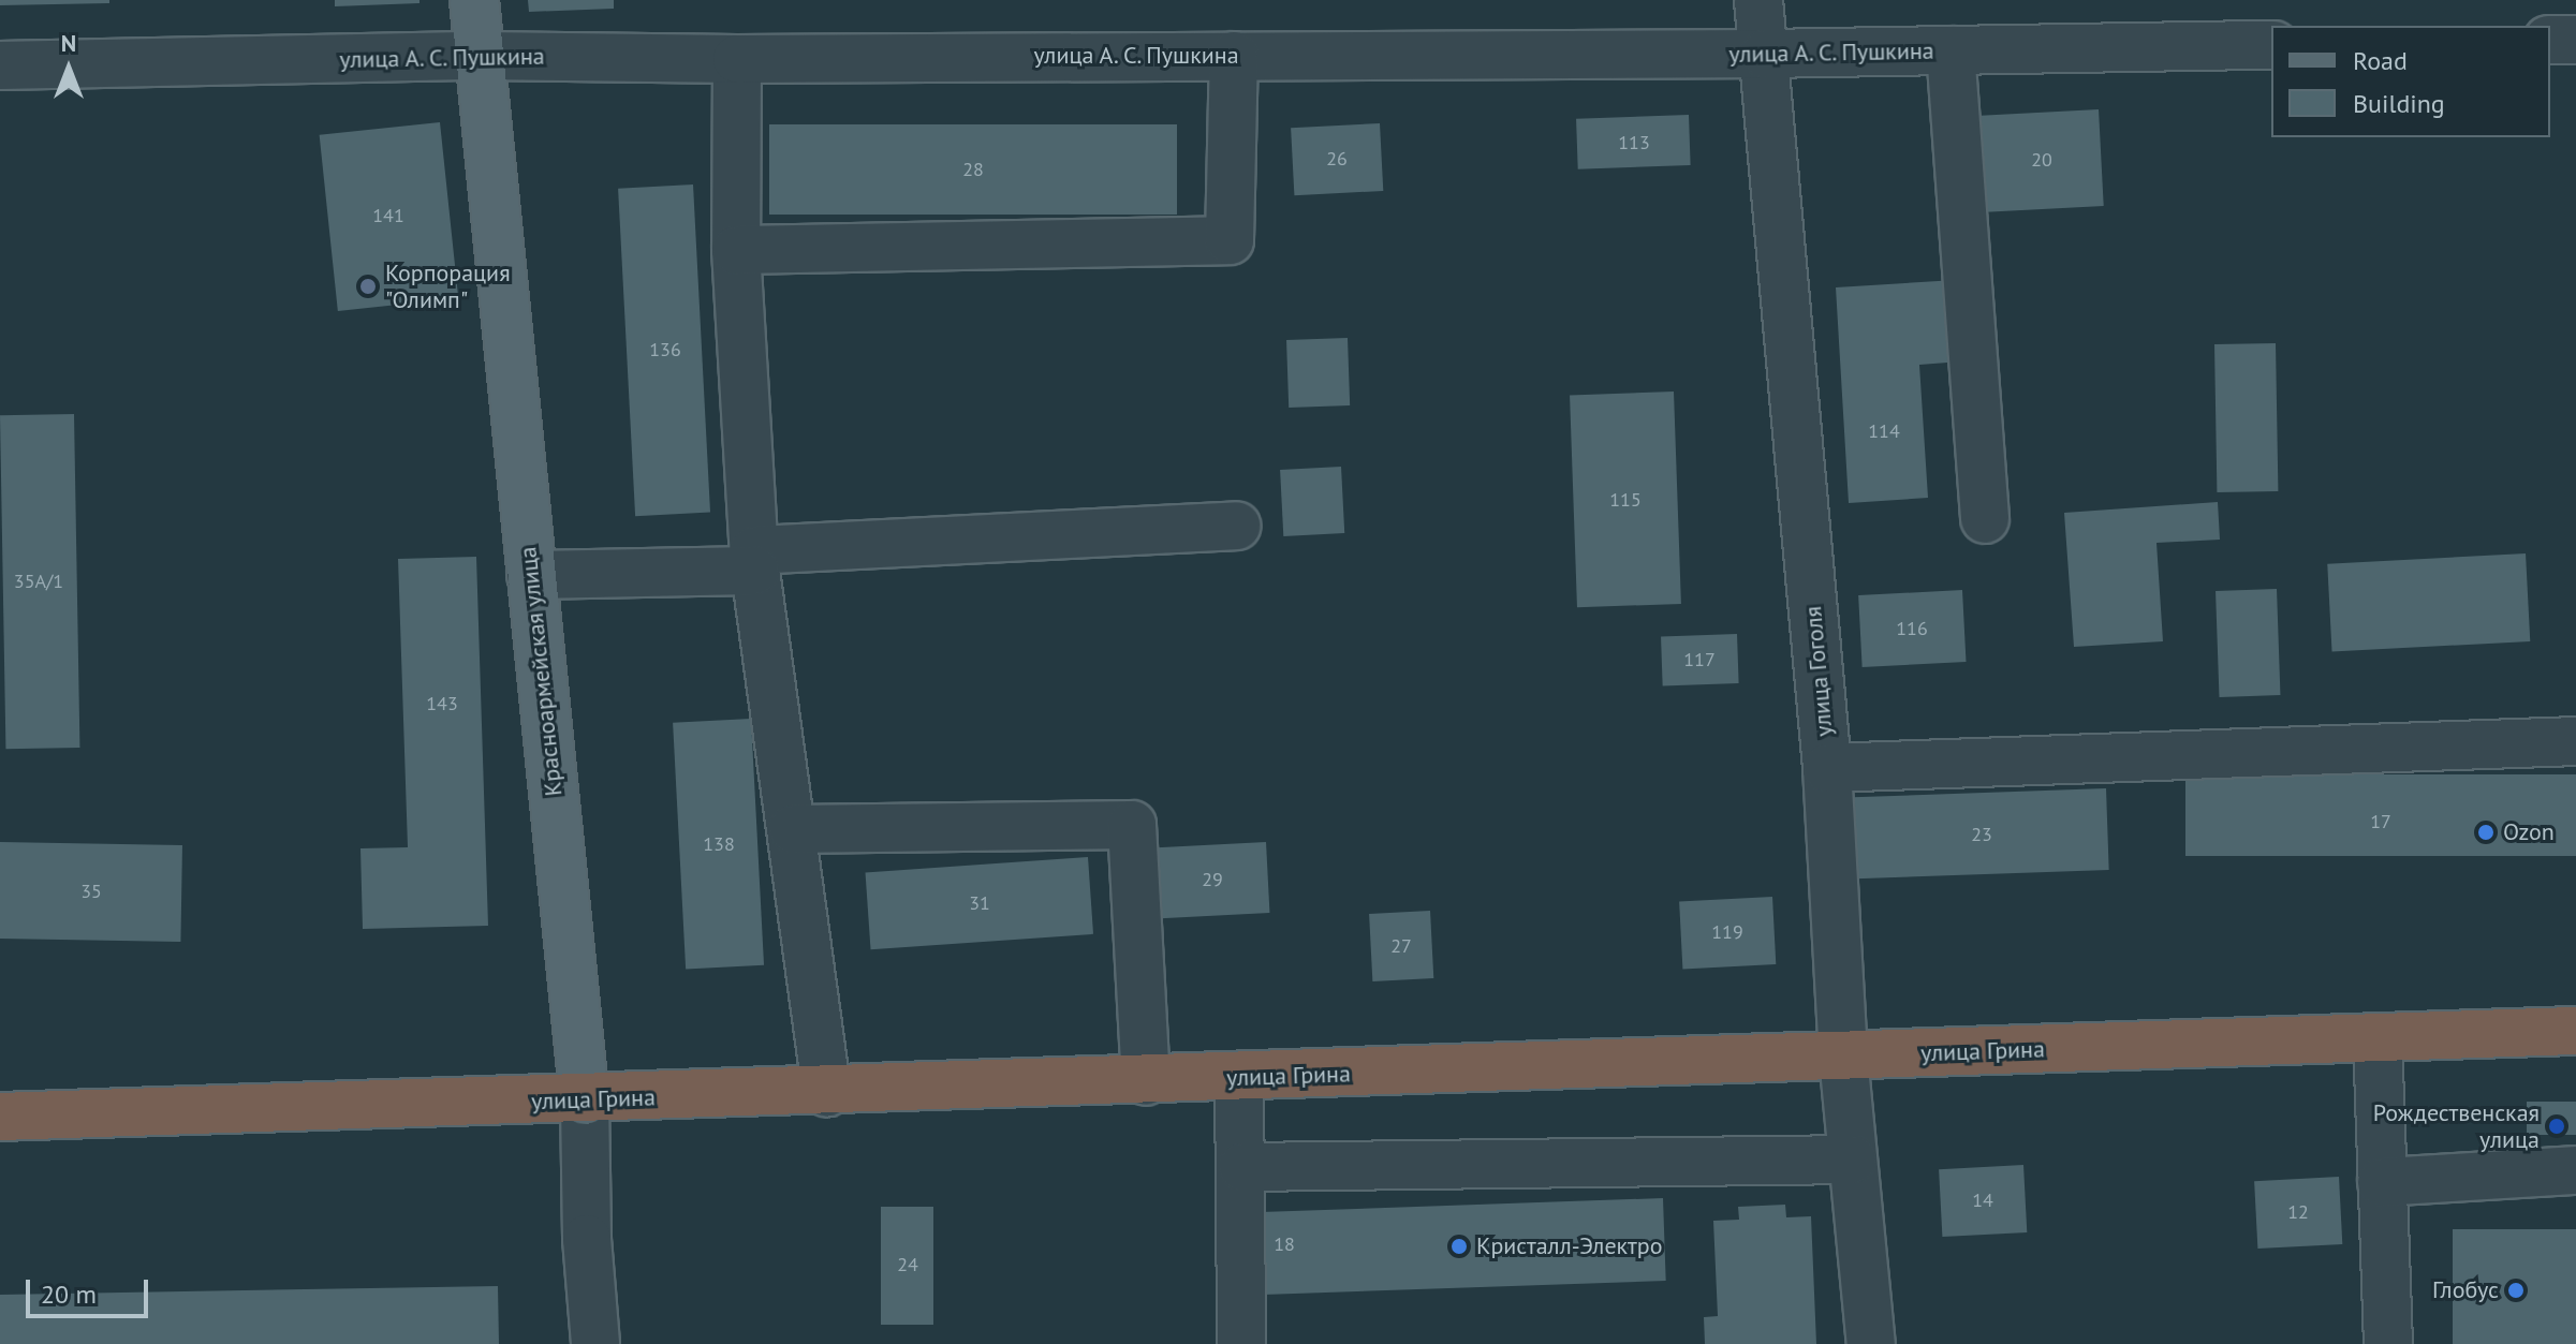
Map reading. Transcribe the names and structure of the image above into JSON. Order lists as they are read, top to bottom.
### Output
{
  "streets": {
    "highway": ["улица Грина"],
    "main road": ["Красноармейская улица"],
    "street": ["улица А. С. Пушкина", "улица Гоголя"]
  },
  "crossings": [
    ["улица А. С. Пушкина", "Красноармейская улица"],
    ["улица А. С. Пушкина", "улица Гоголя"],
    ["Красноармейская улица", "улица Грина"],
    ["улица Гоголя", "улица Грина"]
  ],
  "places": [
    "Корпорация \"Олимп\"",
    "Ozon",
    "Рождественская улица",
    "Кристалл-Электро",
    "Глобус"
  ],
  "house_numbers": [
    "113",
    "26",
    "20",
    "28",
    "141",
    "136",
    "114",
    "115",
    "35А/1",
    "116",
    "117",
    "143",
    "17",
    "23",
    "138",
    "29",
    "35",
    "31",
    "119",
    "27",
    "14",
    "12",
    "18",
    "24"
  ],
  "legend": ["Road", "Building"],
  "scale_bar": "20 m",
  "north": "top"
}
